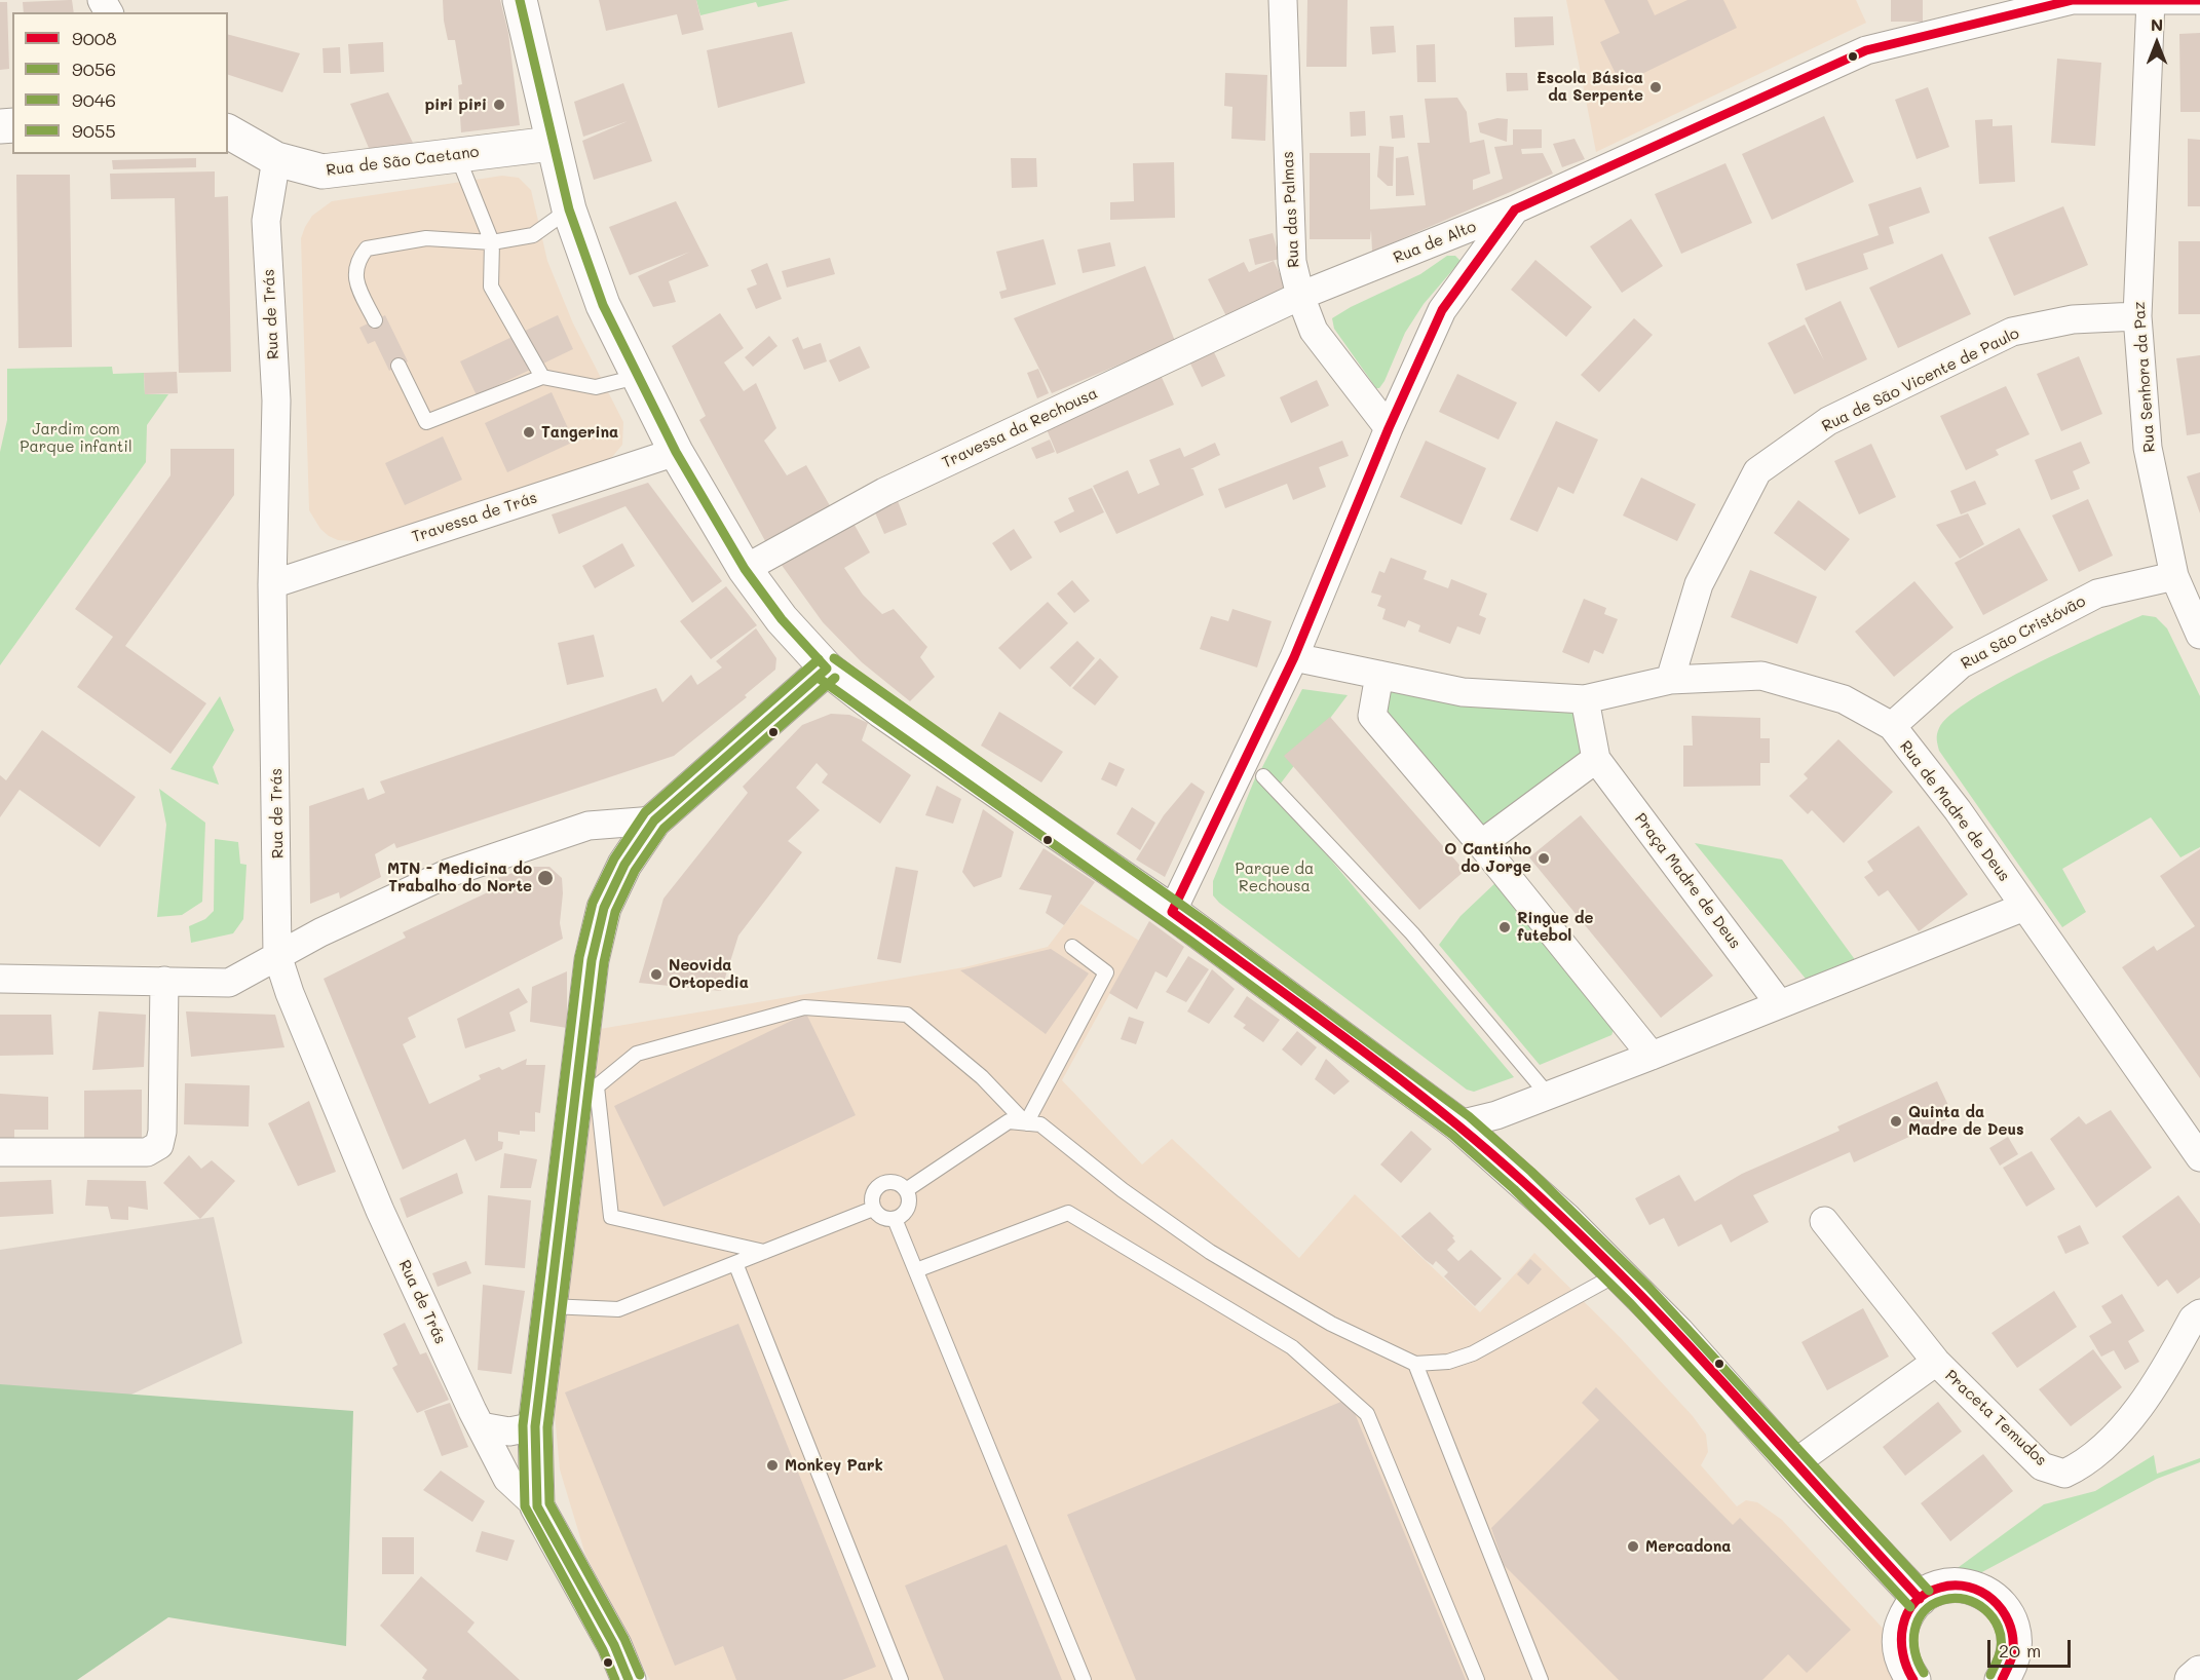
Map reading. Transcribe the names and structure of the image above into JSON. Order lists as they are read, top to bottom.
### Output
{
  "streets": {
    "main road": ["Rua de São Caetano"],
    "street": [
      "Rua das Palmas",
      "Rua de Alto",
      "Rua de Trás",
      "Rua Senhora da Paz",
      "Rua de São Vicente de Paulo",
      "Travessa da Rechousa",
      "Travessa de Trás",
      "Rua São Cristóvão",
      "Rua de Madre de Deus",
      "Praça Madre de Deus",
      "Praceta Temudos"
    ]
  },
  "crossings": [
    ["Rua de São Caetano", "Rua de Trás"],
    ["Rua das Palmas", "Rua de Alto"],
    ["Rua das Palmas", "Travessa da Rechousa"],
    ["Rua de Alto", "Rua Senhora da Paz"],
    ["Rua de Alto", "Travessa da Rechousa"],
    ["Rua de Trás", "Travessa de Trás"],
    ["Rua Senhora da Paz", "Rua de São Vicente de Paulo"],
    ["Rua Senhora da Paz", "Rua São Cristóvão"],
    ["Rua de São Vicente de Paulo", "Rua de Madre de Deus"],
    ["Rua São Cristóvão", "Rua de Madre de Deus"],
    ["Rua de Madre de Deus", "Praça Madre de Deus"]
  ],
  "parks": ["Jardim com Parque infantil", "Parque da Rechousa"],
  "places": [
    "Escola Básica da Serpente",
    "piri piri",
    "Tangerina",
    "O Cantinho do Jorge",
    "MTN - Medicina do Trabalho do Norte",
    "Ringue de futebol",
    "Neovida Ortopedia",
    "Quinta da Madre de Deus",
    "Monkey Park",
    "Mercadona"
  ],
  "lines": [
    "transit line 9008",
    "transit line 9055",
    "transit line 9046",
    "transit line 9056"
  ],
  "legend": [
    "9008",
    "9056",
    "9046",
    "9055"
  ],
  "scale_bar": "20 m",
  "north": "top"
}
